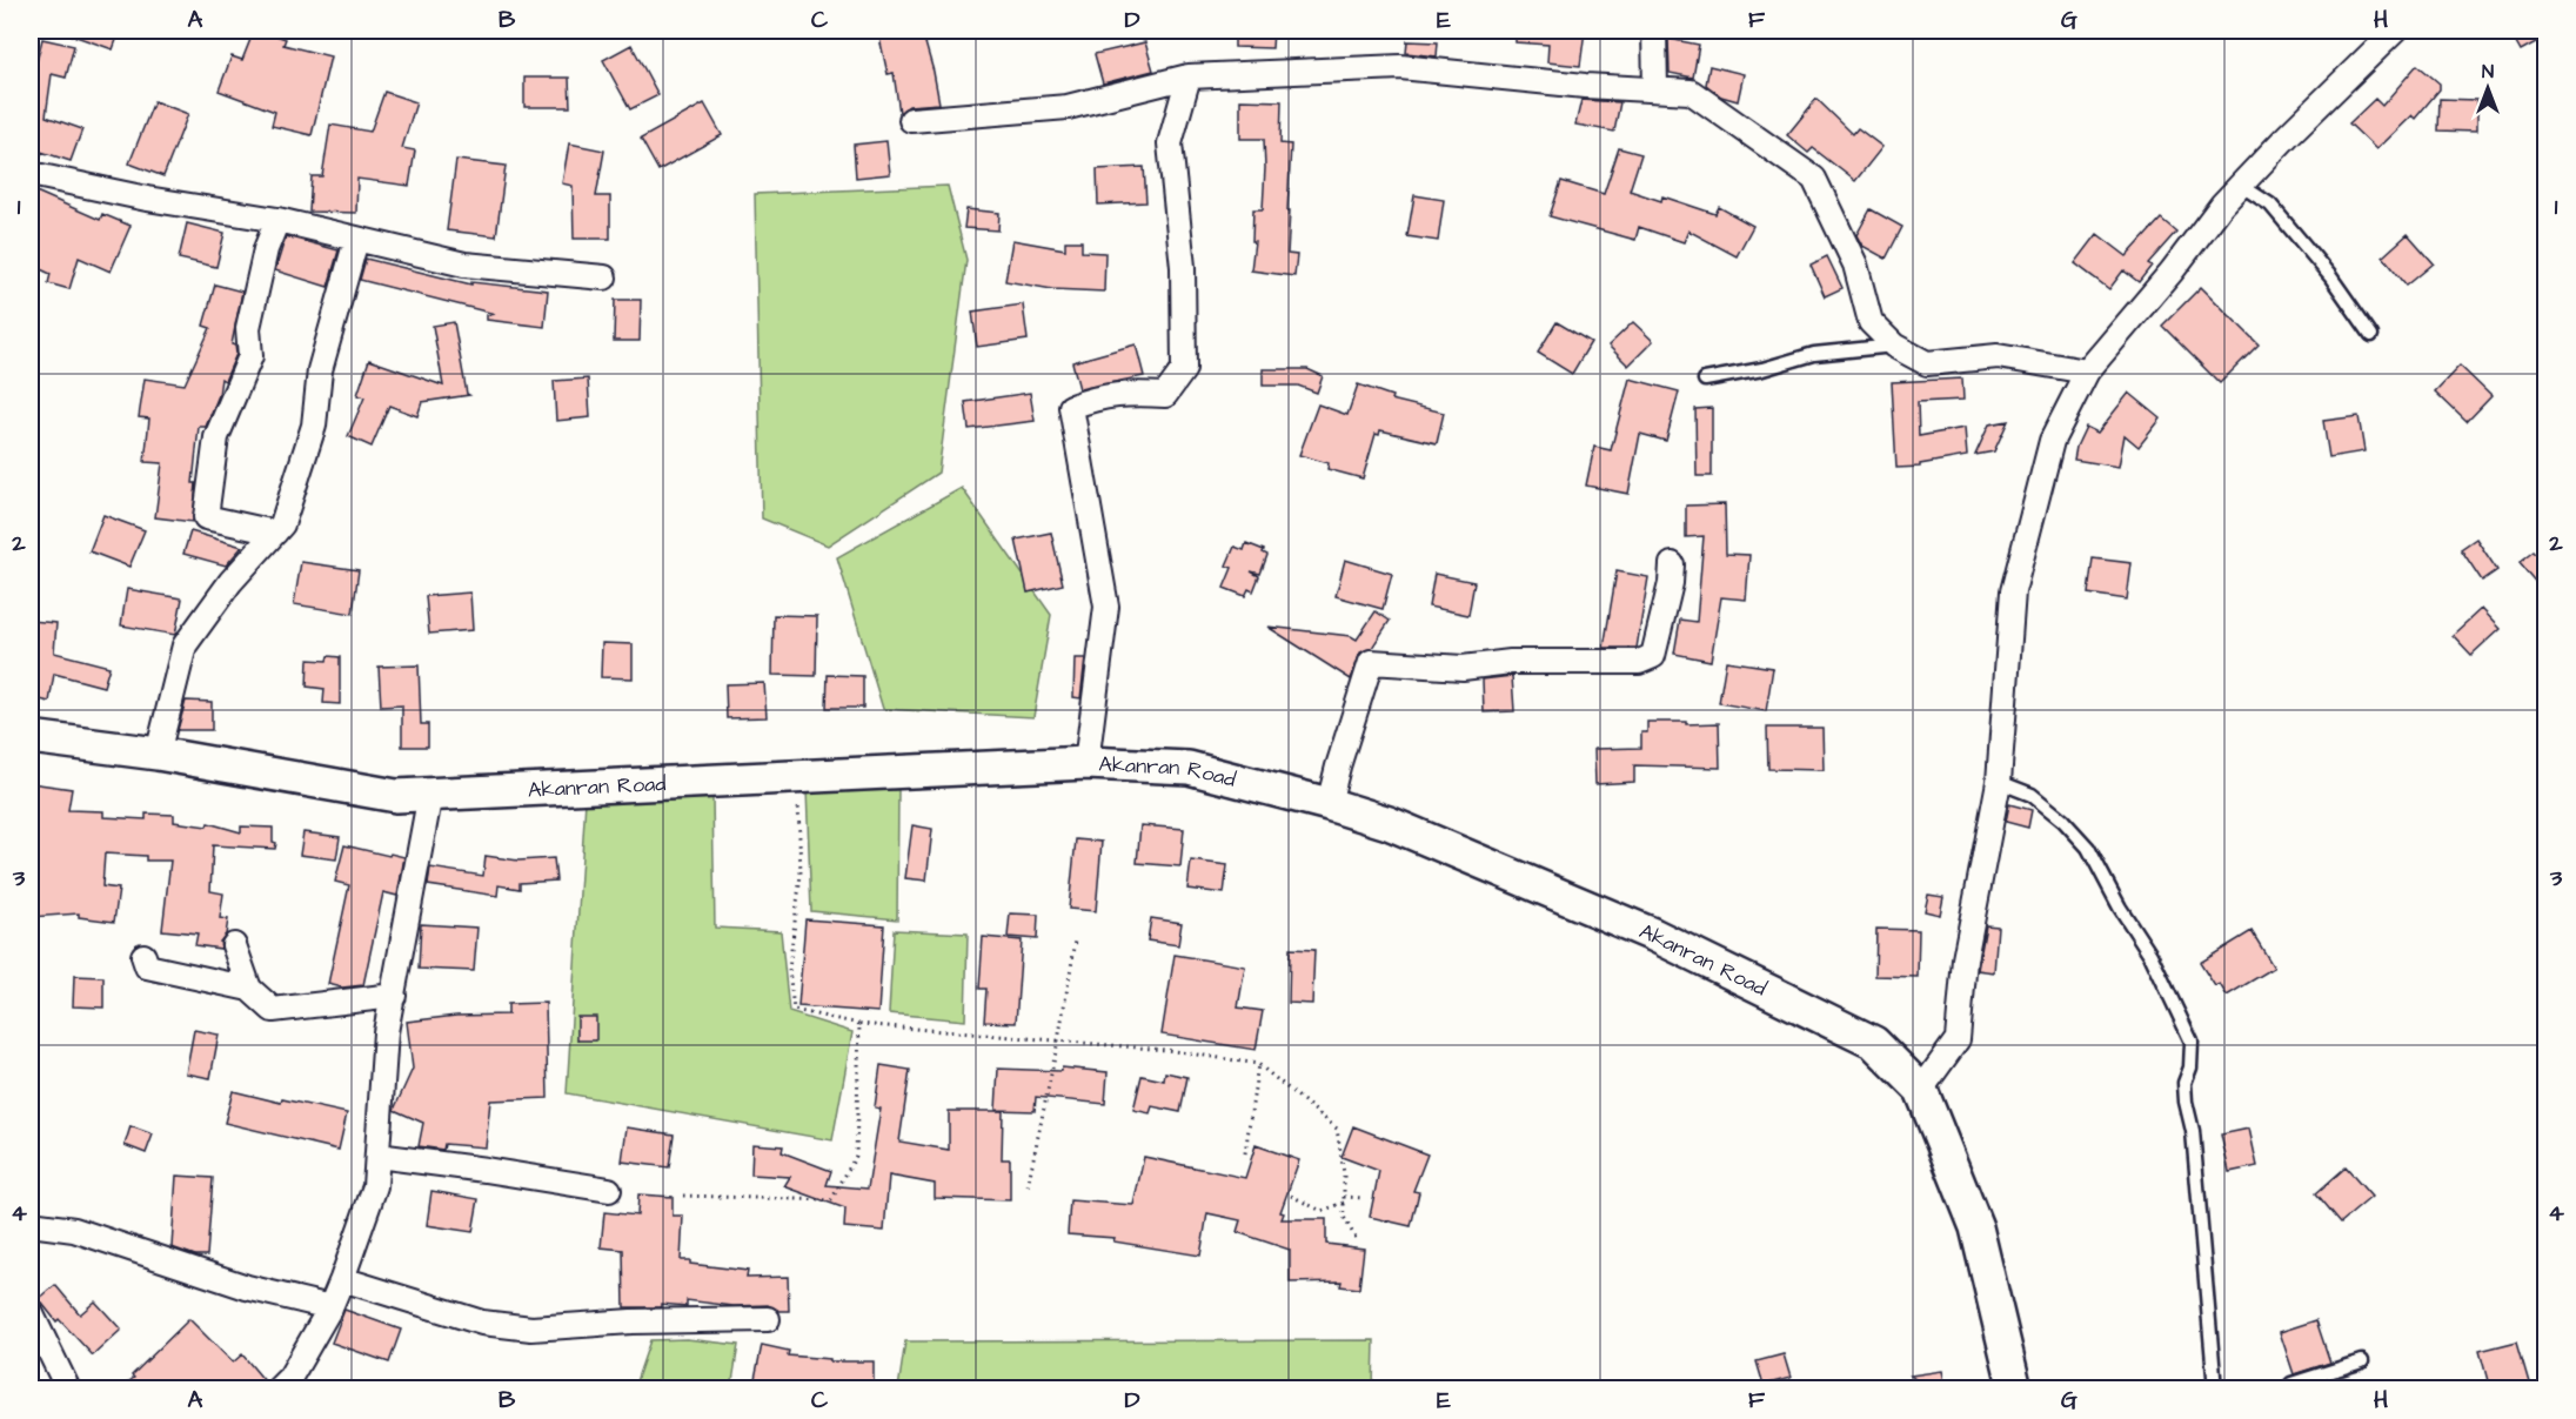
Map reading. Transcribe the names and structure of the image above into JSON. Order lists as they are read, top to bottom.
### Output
{
  "streets": {
    "main road": ["Akanran Road"]
  },
  "north": "top",
  "grid": {
    "columns": [
      "A",
      "B",
      "C",
      "D",
      "E",
      "F",
      "G",
      "H"
    ],
    "rows": [
      "1",
      "2",
      "3",
      "4"
    ]
  }
}
